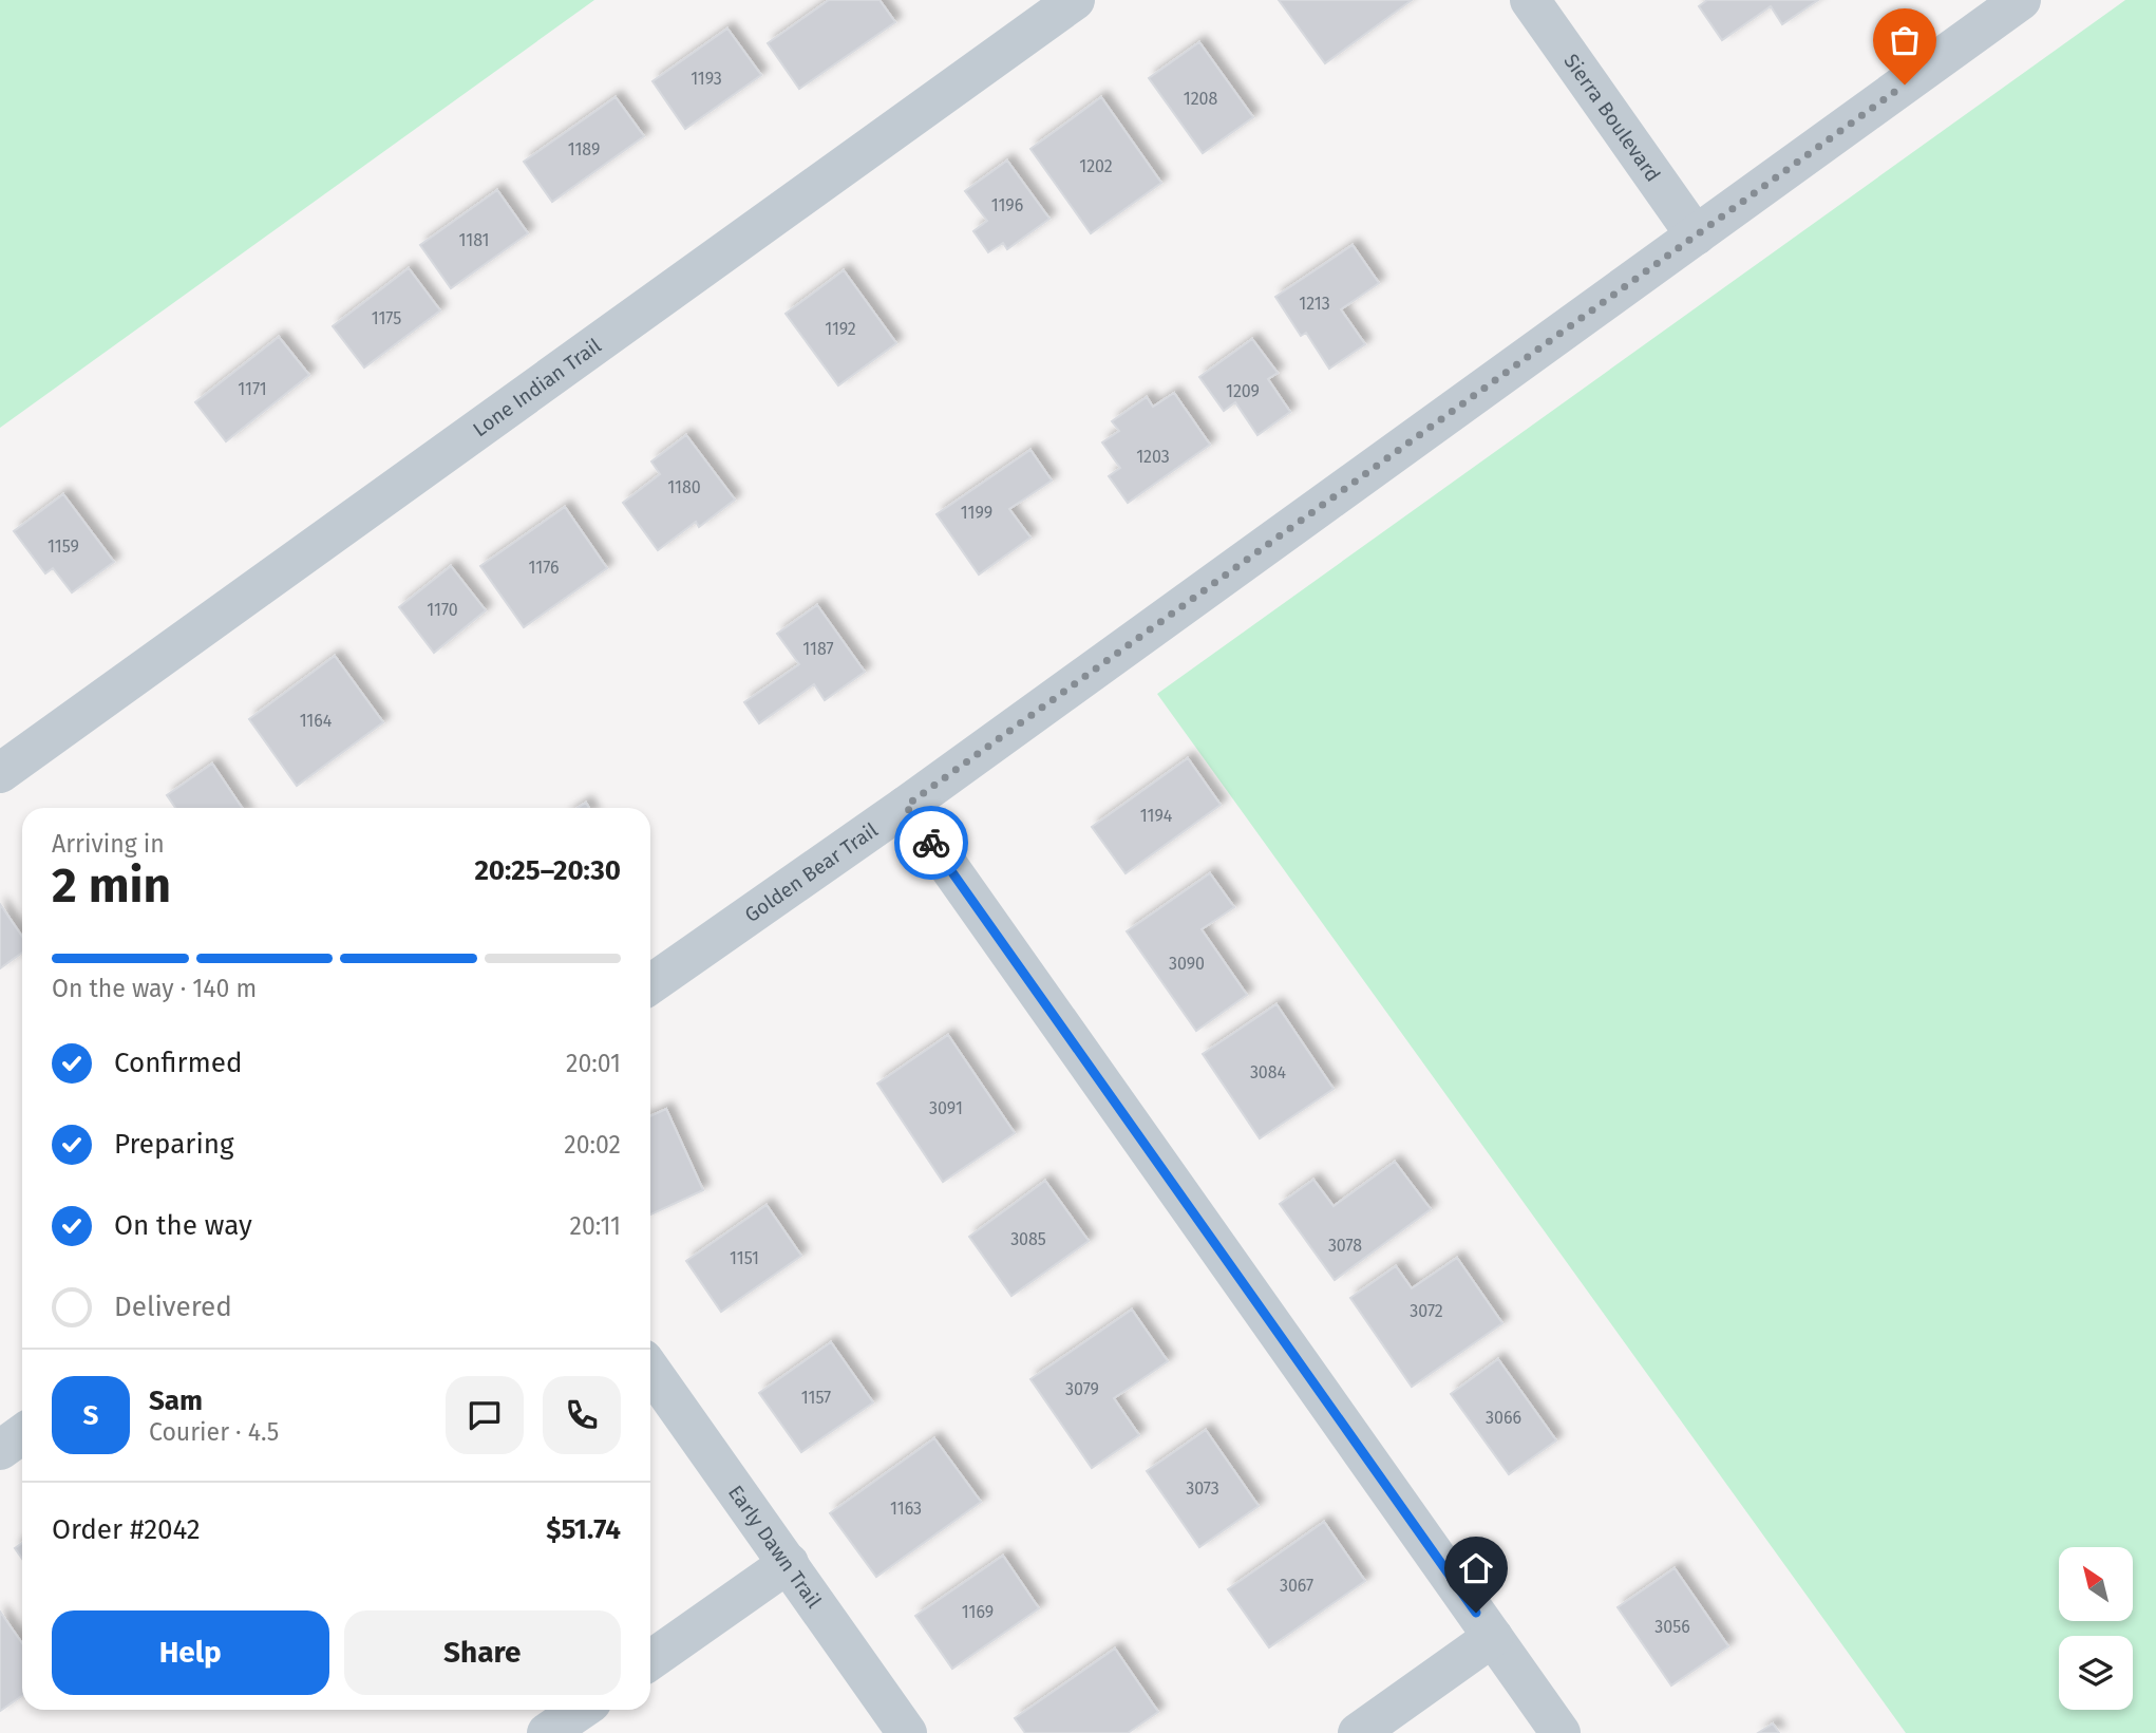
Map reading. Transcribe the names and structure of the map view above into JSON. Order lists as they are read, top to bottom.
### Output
{
  "streets": {
    "street": [
      "Sierra Boulevard",
      "Lone Indian Trail",
      "Golden Bear Trail",
      "Early Dawn Trail"
    ]
  },
  "crossings": [
    ["Sierra Boulevard", "Golden Bear Trail"]
  ],
  "house_numbers": [
    "1193",
    "1208",
    "1189",
    "1202",
    "1196",
    "1181",
    "1213",
    "1175",
    "1192",
    "1171",
    "1209",
    "1203",
    "1180",
    "1199",
    "1159",
    "1176",
    "1170",
    "1187",
    "1164",
    "1194",
    "3090",
    "3084",
    "3091",
    "3085",
    "3078",
    "1151",
    "3072",
    "3079",
    "1157",
    "3066",
    "3073",
    "1163",
    "3067",
    "1169",
    "3056"
  ],
  "north": "top left",
  "page": {
    "heading": ["2 min", "Arriving in", "20:25–20:30"],
    "panel": [
      "Sam",
      "Courier · 4.5",
      "Order #2042",
      "$51.74"
    ],
    "bar": "On the way · 140 m",
    "list": [
      ["Confirmed", "20:01"],
      ["Preparing", "20:02"],
      ["On the way", "20:11"],
      "Delivered"
    ],
    "round": "S",
    "buttons": ["Help", "Share"]
  }
}
